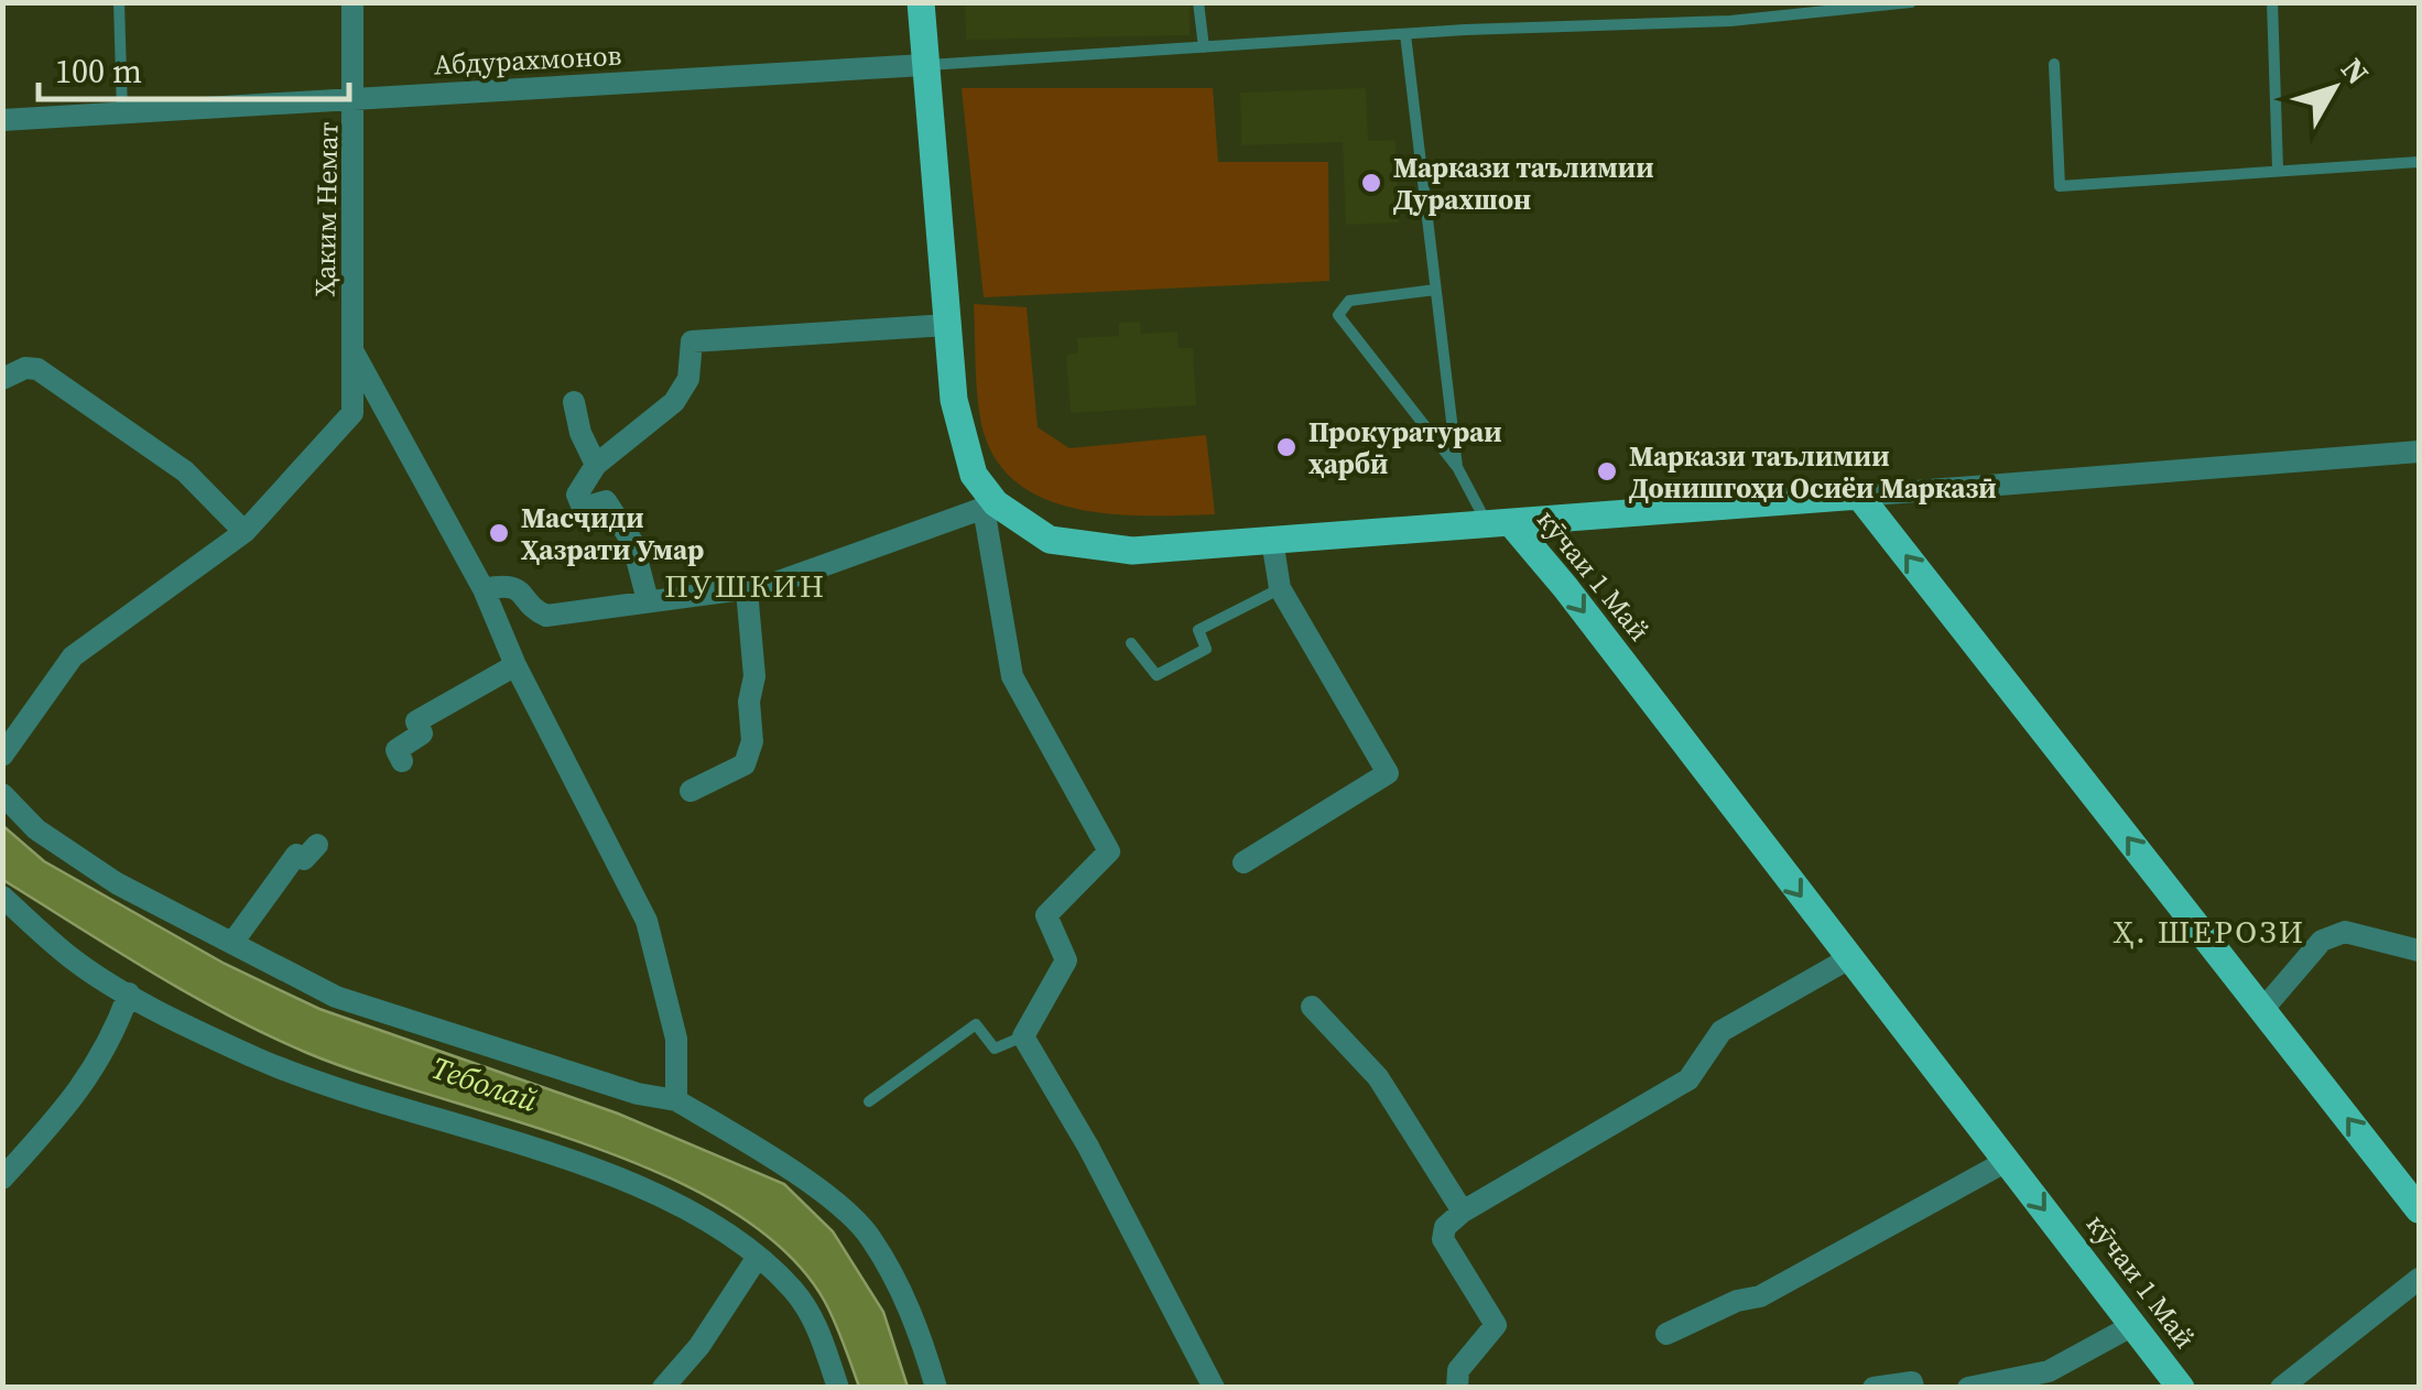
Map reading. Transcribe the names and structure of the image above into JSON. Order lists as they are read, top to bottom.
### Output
{
  "streets": {
    "main road": ["кӯчаи 1 Май"],
    "street": ["Абдурахмонов", "Ҳаким Немат"]
  },
  "crossings": [
    ["Абдурахмонов", "Ҳаким Немат"]
  ],
  "one_way": ["кӯчаи 1 Май"],
  "districts": ["ПУШКИН", "Ҳ. ШЕРОЗИ"],
  "water": ["Теболай"],
  "places": [
    "Маркази таълимии Дурахшон",
    "Прокуратураи ҳарбӣ",
    "Маркази таълимии Донишгоҳи Осиёи Марказӣ",
    "Масҷиди Ҳазрати Умар"
  ],
  "scale_bar": "100 m",
  "north": "top right"
}
